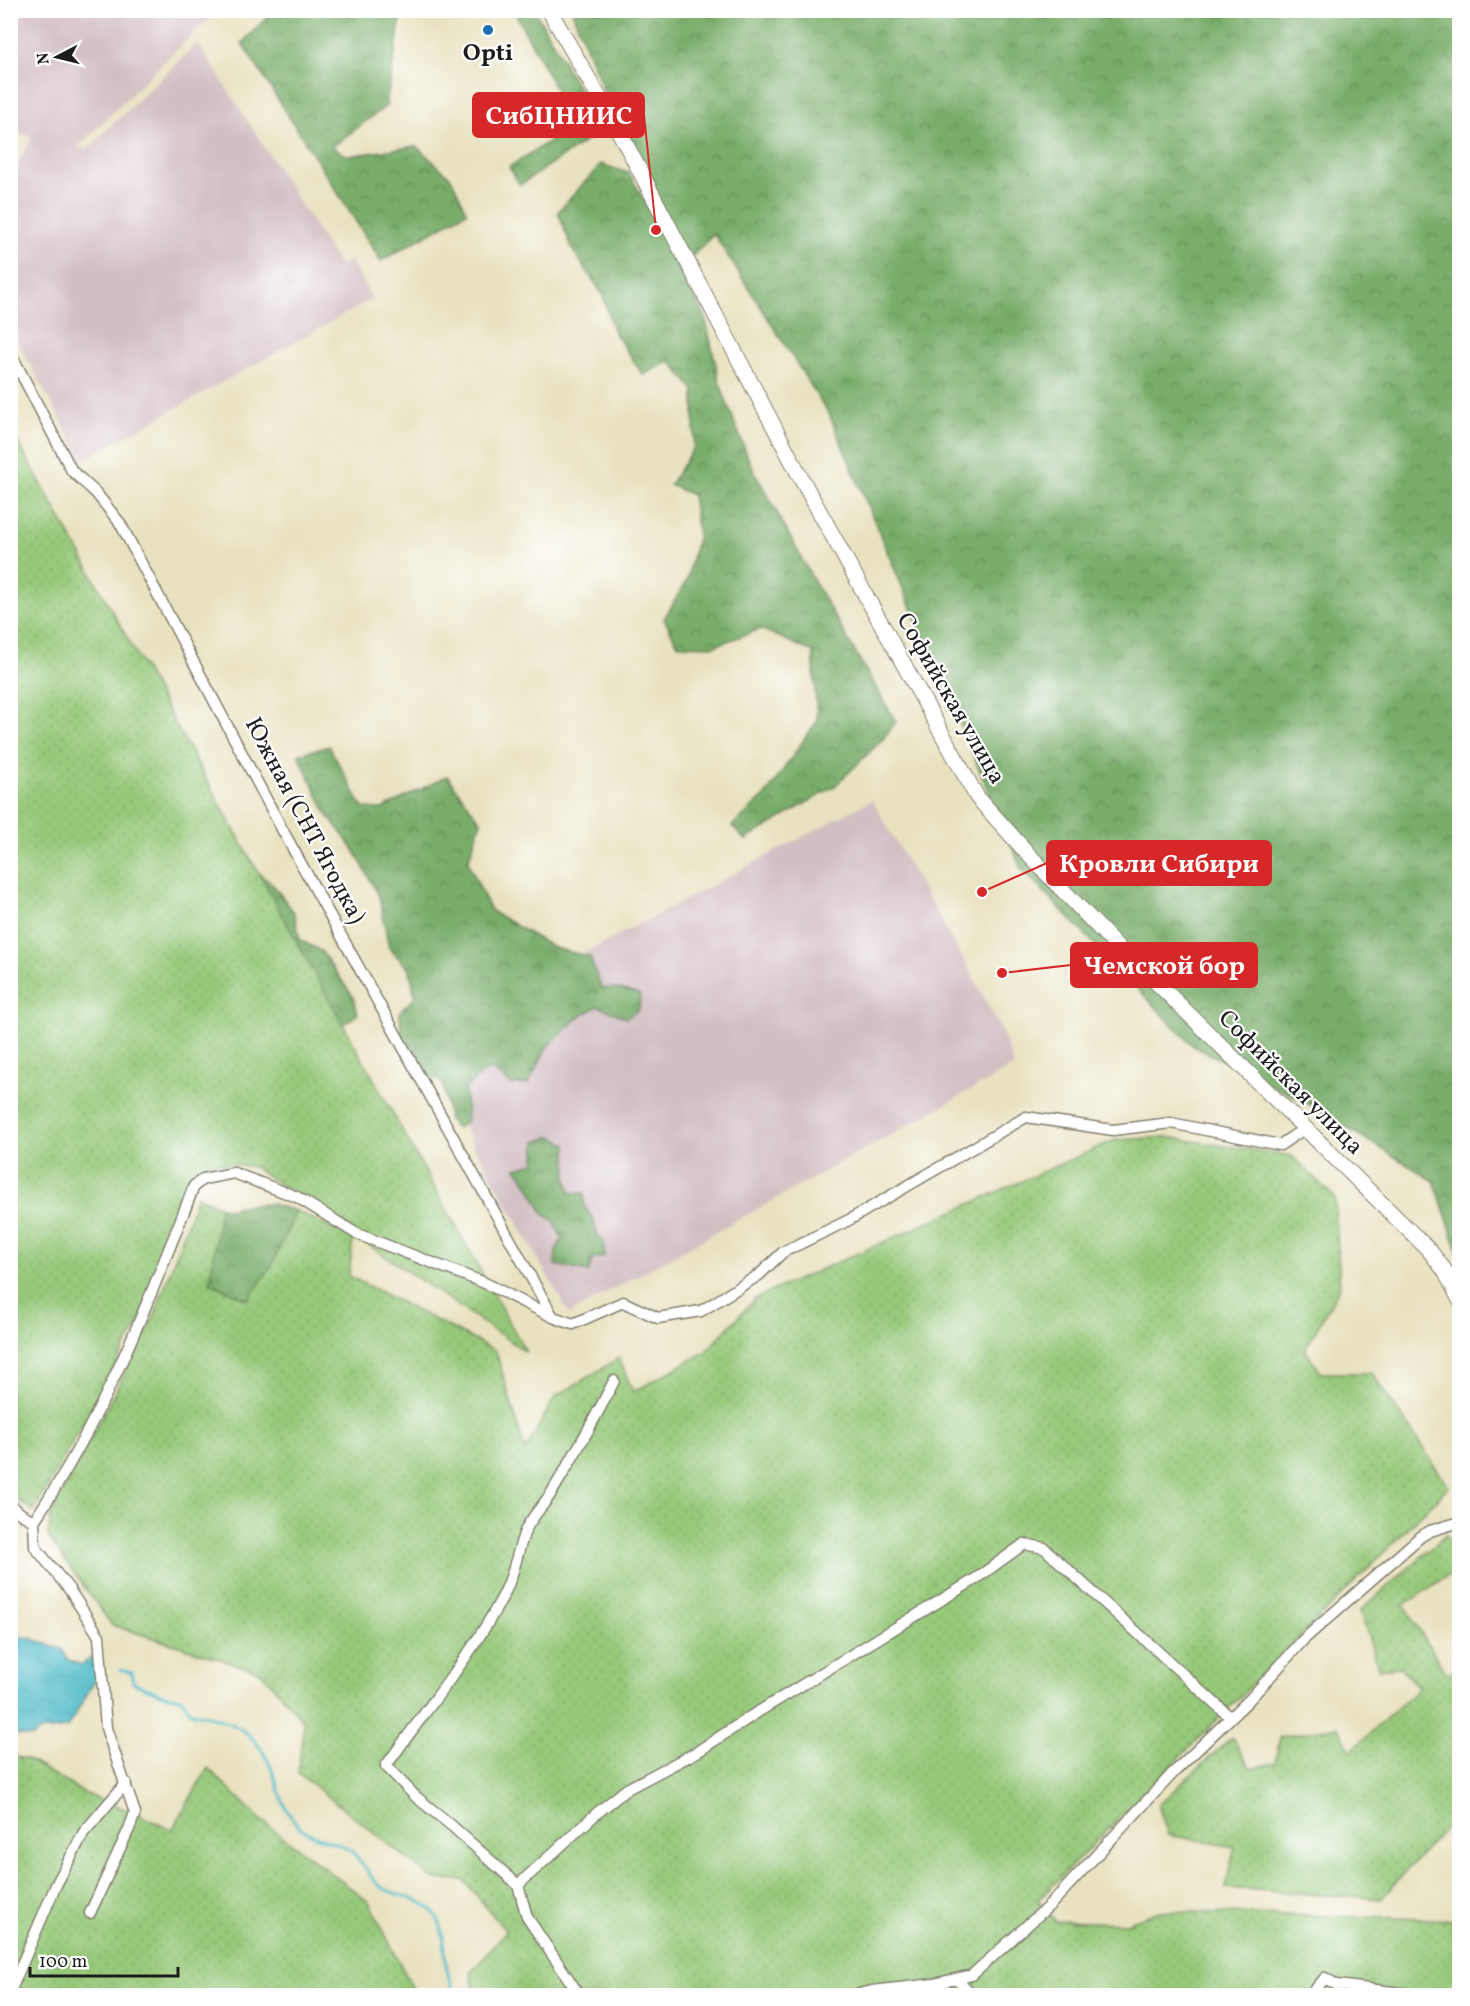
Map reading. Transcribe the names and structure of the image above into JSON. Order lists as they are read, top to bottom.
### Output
{
  "streets": {
    "main road": ["Софийская улица"],
    "street": ["Южная (СНТ Ягодка)"]
  },
  "places": [
    "Opti",
    "СибЦНИИС",
    "Кровли Сибири",
    "Чемской бор"
  ],
  "scale_bar": "100 m",
  "north": "left"
}
